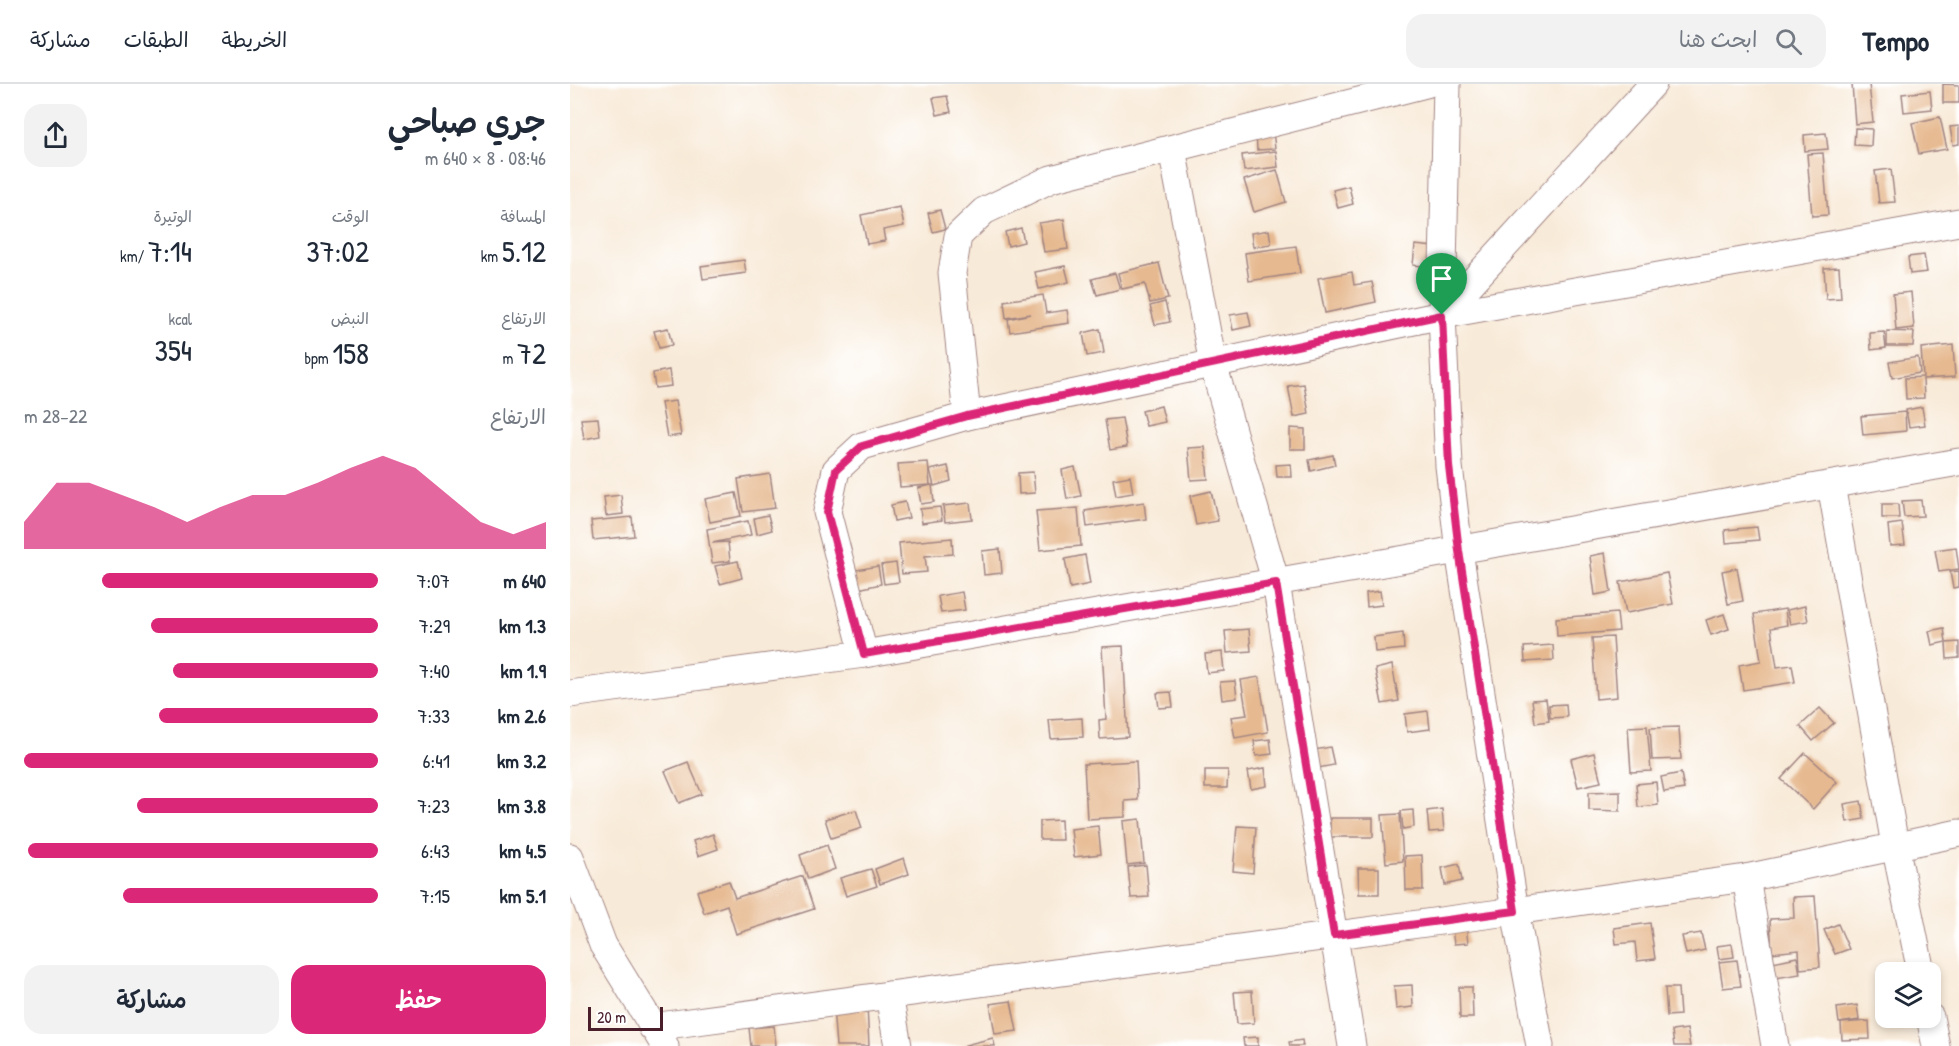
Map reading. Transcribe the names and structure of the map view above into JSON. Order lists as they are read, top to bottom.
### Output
{
  "scale_bar": "20 m",
  "page": {
    "header": "Tempo",
    "search": "ابحث هنا",
    "nav": ["الخريطة", "الطبقات", "مشاركة"],
    "heading": ["جري صباحي", "08:46 · 8 × 640 m"],
    "stats": [
      ["المسافة", "5.12 km"],
      ["الوقت", "37:02"],
      ["الوتيرة", "7:14 /km"],
      ["الارتفاع", "72 m"],
      ["النبض", "158 bpm"],
      ["kcal", "354"]
    ],
    "chart": ["الارتفاع", "22–28 m"],
    "list": [
      {
        "name": "640 m",
        "note": "7:07"
      },
      {
        "name": "1.3 km",
        "note": "7:29"
      },
      {
        "name": "1.9 km",
        "note": "7:40"
      },
      {
        "name": "2.6 km",
        "note": "7:33"
      },
      {
        "name": "3.2 km",
        "note": "6:41"
      },
      {
        "name": "3.8 km",
        "note": "7:23"
      },
      {
        "name": "4.5 km",
        "note": "6:43"
      },
      {
        "name": "5.1 km",
        "note": "7:15"
      }
    ],
    "buttons": ["حفظ", "مشاركة"],
    "scale": "20 m"
  }
}
